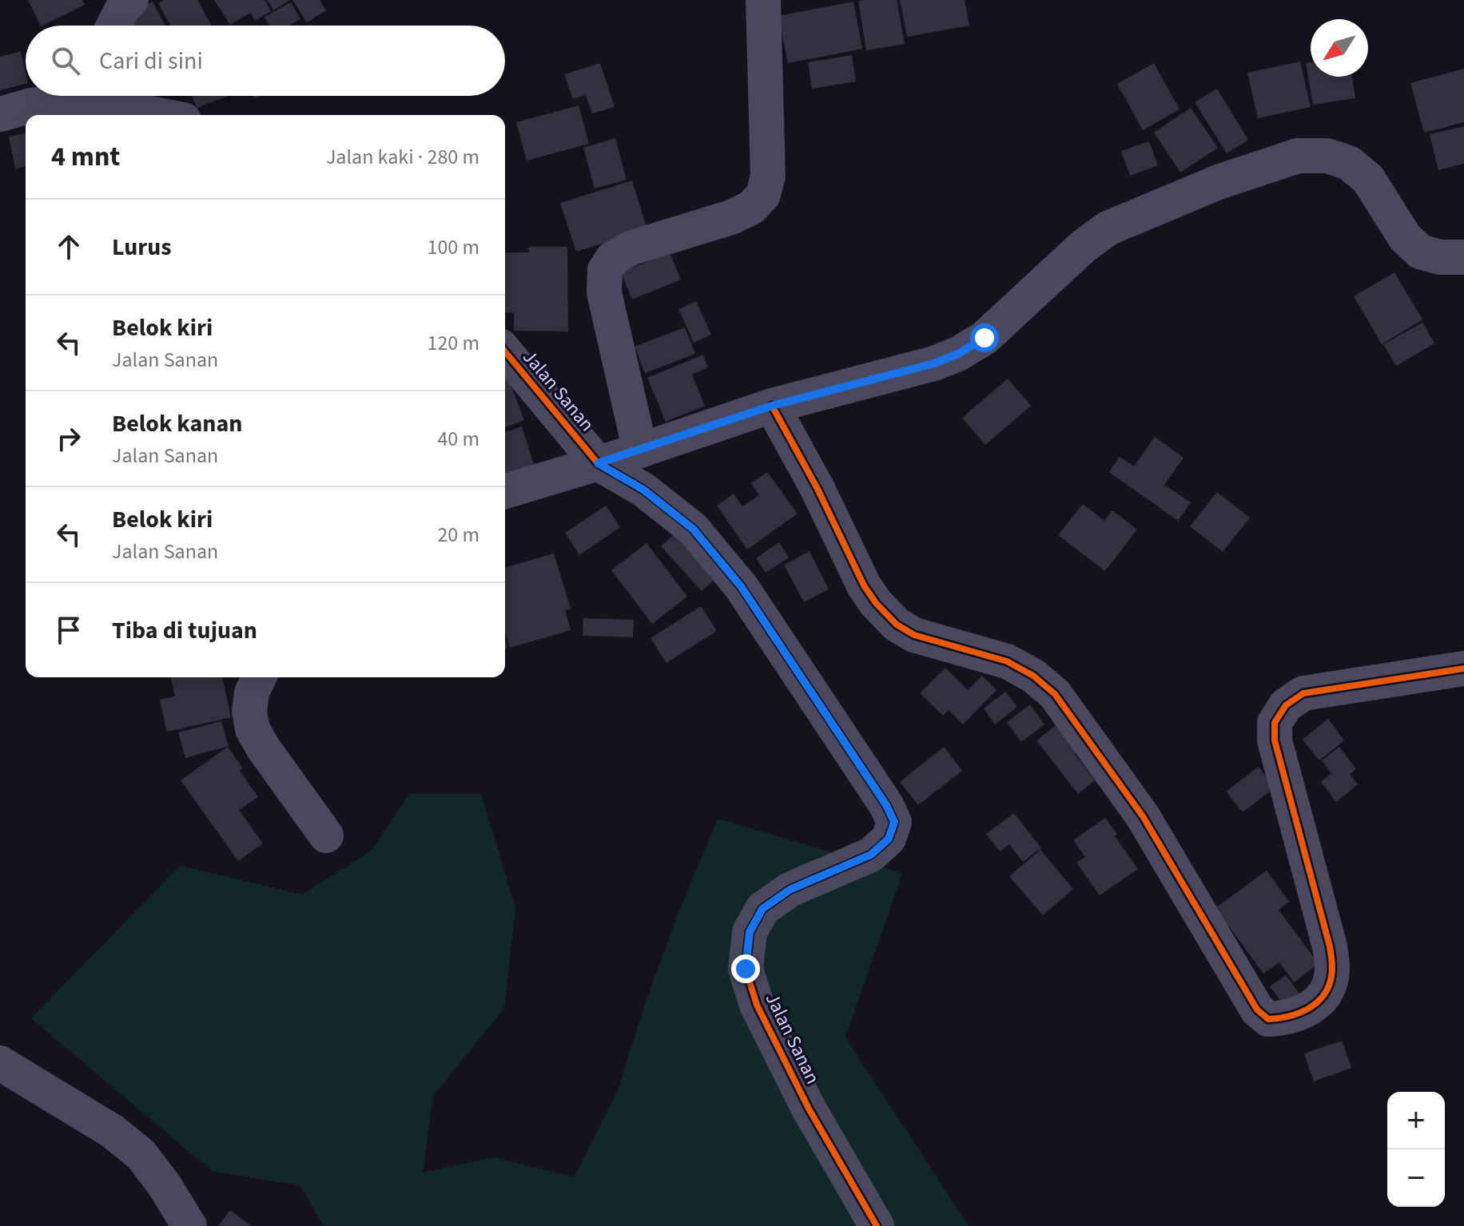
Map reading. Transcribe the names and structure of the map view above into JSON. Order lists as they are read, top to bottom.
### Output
{
  "streets": {
    "street": ["Jalan Sanan"]
  },
  "north": "bottom left",
  "page": {
    "search": "Cari di sini",
    "heading": ["4 mnt", "Jalan kaki · 280 m"],
    "list": [
      ["Lurus", "100 m"],
      ["Belok kiri", "Jalan Sanan", "120 m"],
      ["Belok kanan", "Jalan Sanan", "40 m"],
      ["Belok kiri", "Jalan Sanan", "20 m"],
      "Tiba di tujuan"
    ],
    "map_buttons": ["+", "−"]
  }
}
